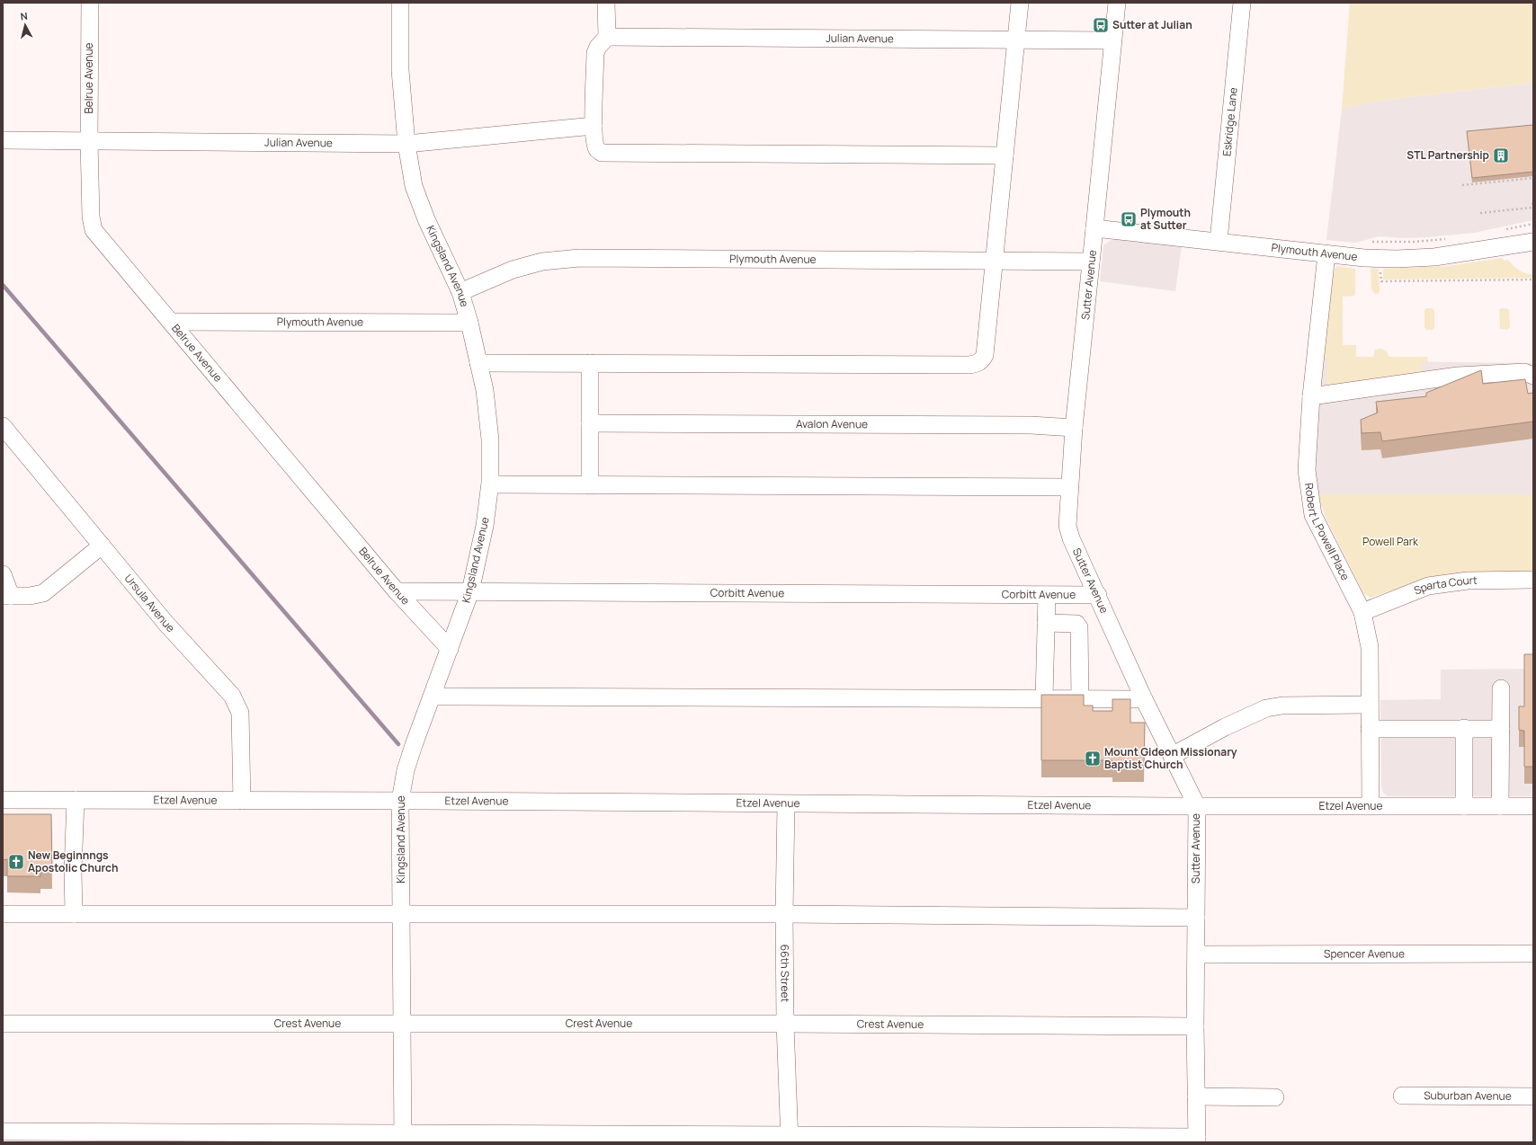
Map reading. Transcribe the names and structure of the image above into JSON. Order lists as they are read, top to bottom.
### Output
{
  "streets": {
    "street": [
      "Julian Avenue",
      "Belrue Avenue",
      "Eskridge Lane",
      "Plymouth Avenue",
      "Kingsland Avenue",
      "Sutter Avenue",
      "Avalon Avenue",
      "Robert L Powell Place",
      "Sparta Court",
      "Corbitt Avenue",
      "Ursula Avenue",
      "Etzel Avenue",
      "Spencer Avenue",
      "66th Street",
      "Crest Avenue",
      "Suburban Avenue"
    ]
  },
  "crossings": [
    ["Julian Avenue", "Belrue Avenue"],
    ["Julian Avenue", "Kingsland Avenue"],
    ["Julian Avenue", "Sutter Avenue"],
    ["Belrue Avenue", "Plymouth Avenue"],
    ["Belrue Avenue", "Kingsland Avenue"],
    ["Belrue Avenue", "Corbitt Avenue"],
    ["Eskridge Lane", "Plymouth Avenue"],
    ["Plymouth Avenue", "Kingsland Avenue"],
    ["Plymouth Avenue", "Sutter Avenue"],
    ["Plymouth Avenue", "Robert L Powell Place"],
    ["Kingsland Avenue", "Corbitt Avenue"],
    ["Kingsland Avenue", "Etzel Avenue"],
    ["Kingsland Avenue", "Crest Avenue"],
    ["Sutter Avenue", "Avalon Avenue"],
    ["Sutter Avenue", "Corbitt Avenue"],
    ["Sutter Avenue", "Etzel Avenue"],
    ["Sutter Avenue", "Spencer Avenue"],
    ["Sutter Avenue", "Crest Avenue"],
    ["Robert L Powell Place", "Sparta Court"],
    ["Robert L Powell Place", "Etzel Avenue"],
    ["Ursula Avenue", "Etzel Avenue"],
    ["Etzel Avenue", "66th Street"],
    ["66th Street", "Crest Avenue"]
  ],
  "parks": ["Powell Park"],
  "places": {
    "bus stop": ["Sutter at Julian", "Plymouth at Sutter"],
    "building": ["STL Partnership"],
    "church": ["Mount Gideon Missionary Baptist Church", "New Beginnngs Apostolic Church"]
  },
  "north": "top"
}
